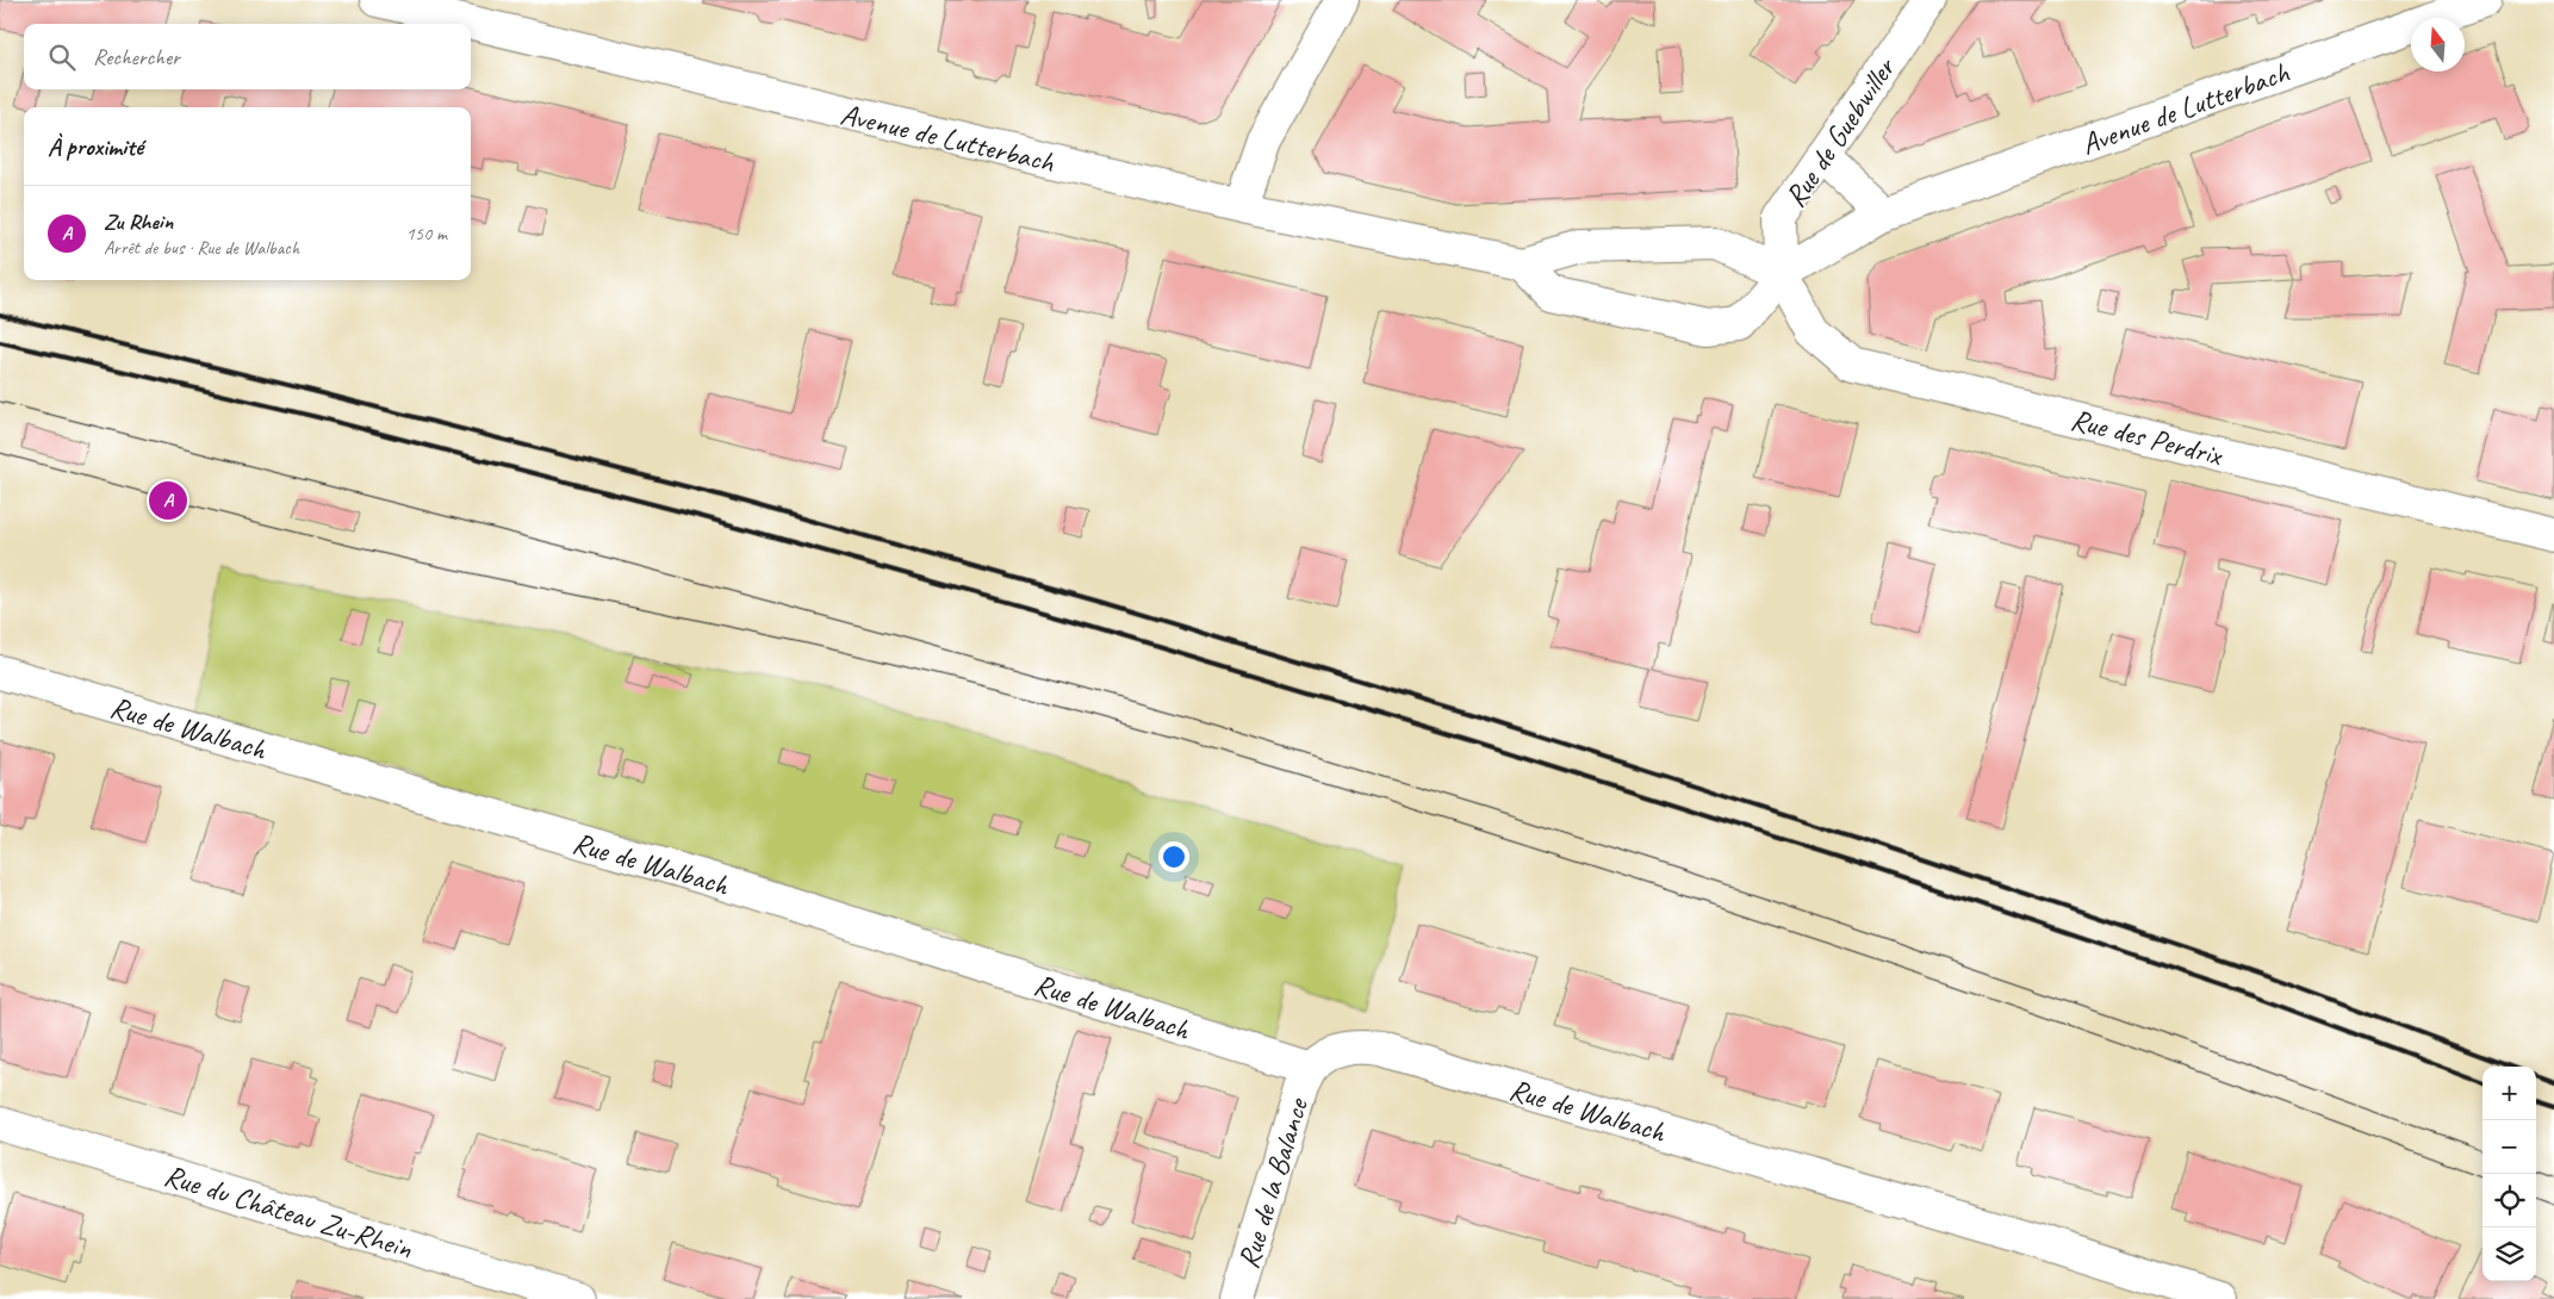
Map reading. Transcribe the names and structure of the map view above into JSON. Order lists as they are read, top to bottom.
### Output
{
  "streets": {
    "street": [
      "Avenue de Lutterbach",
      "Rue de Guebwiller",
      "Rue des Perdrix",
      "Rue de Walbach",
      "Rue de la Balance",
      "Rue du Château Zu-Rhein"
    ]
  },
  "crossings": [
    ["Avenue de Lutterbach", "Rue de Guebwiller"],
    ["Avenue de Lutterbach", "Rue des Perdrix"],
    ["Rue de Guebwiller", "Rue des Perdrix"],
    ["Rue de Walbach", "Rue de la Balance"]
  ],
  "north": "top",
  "page": {
    "search": "Rechercher",
    "heading": "À proximité",
    "list": [
      {
        "mark": "A",
        "name": "Zu Rhein",
        "note": "Arrêt de bus · Rue de Walbach",
        "value": "150 m"
      }
    ],
    "pins": "A",
    "map_buttons": ["+", "−"]
  }
}
